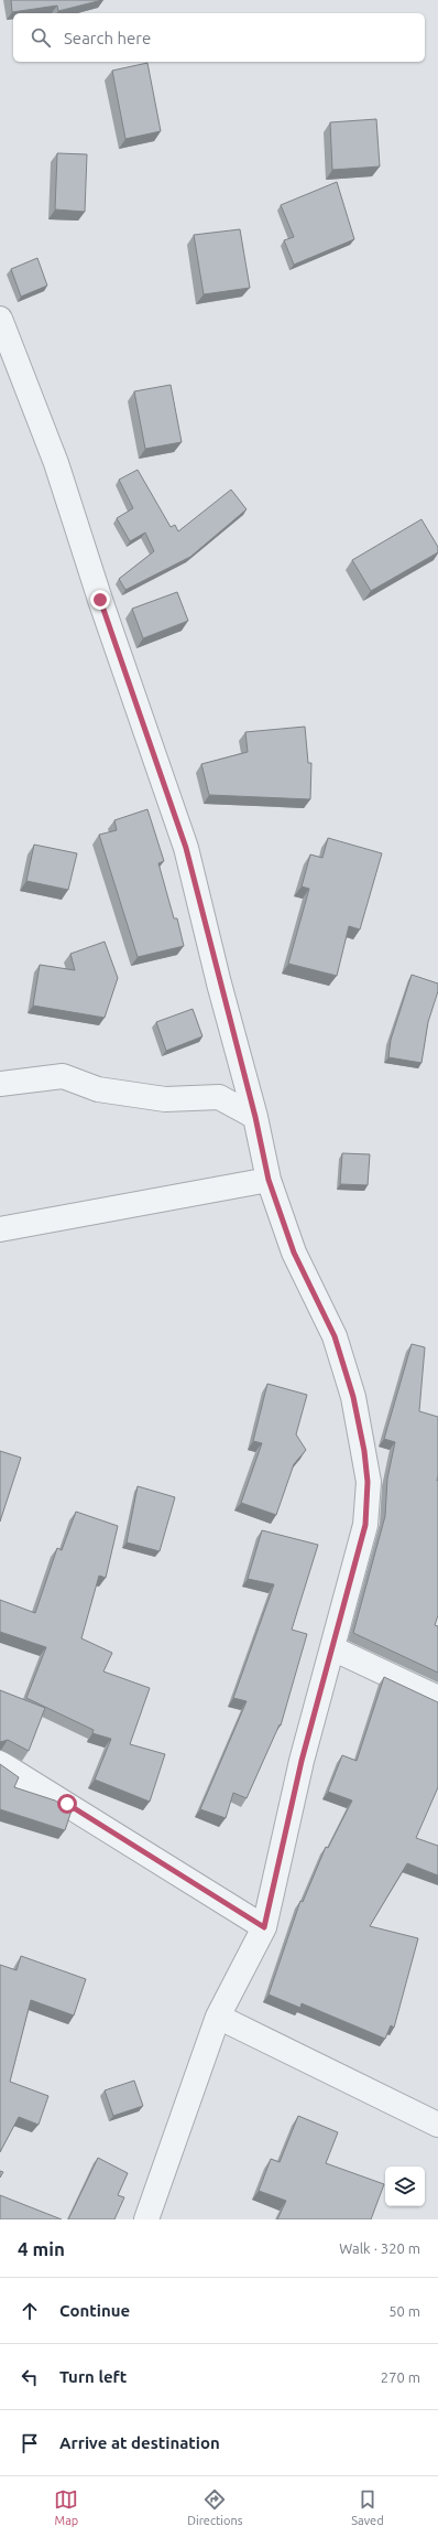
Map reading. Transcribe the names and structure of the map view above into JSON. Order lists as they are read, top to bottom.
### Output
{
  "page": {
    "search": "Search here",
    "heading": ["4 min", "Walk · 320 m"],
    "list": [
      ["Continue", "50 m"],
      ["Turn left", "270 m"],
      "Arrive at destination"
    ],
    "nav": ["Map", "Directions", "Saved"]
  }
}
